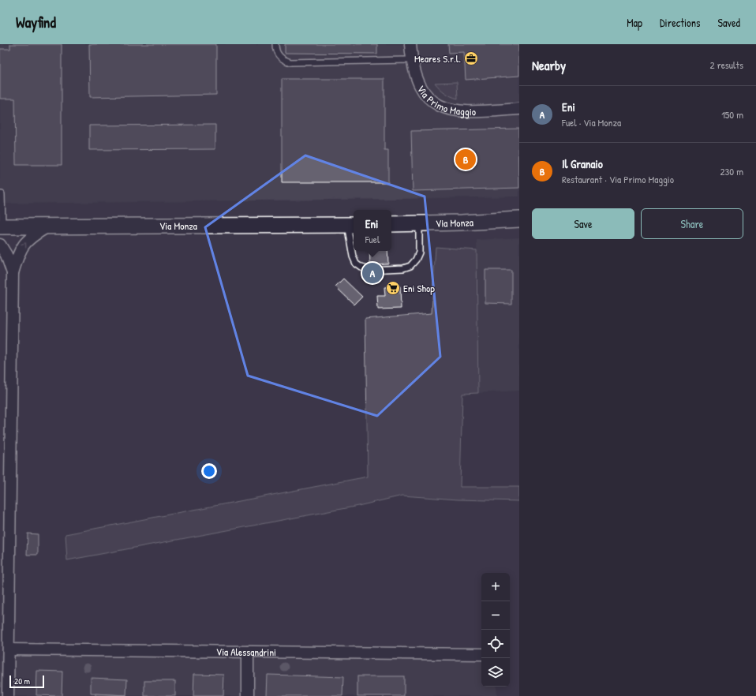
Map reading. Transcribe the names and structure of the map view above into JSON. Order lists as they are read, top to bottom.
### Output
{
  "streets": {
    "main road": ["Via Monza"],
    "street": ["Via Primo Maggio", "Via Alessandrini"]
  },
  "places": {
    "office": ["Meares S.r.l."],
    "supermarket": ["Eni Shop"]
  },
  "scale_bar": "20 m",
  "page": {
    "header": "Wayfind",
    "nav": ["Map", "Directions", "Saved"],
    "heading": ["Nearby", "2 results"],
    "list": [
      {
        "mark": "A",
        "name": "Eni",
        "note": "Fuel · Via Monza",
        "value": "150 m"
      },
      {
        "mark": "B",
        "name": "Il Granaio",
        "note": "Restaurant · Via Primo Maggio",
        "value": "230 m"
      }
    ],
    "pins": ["B", "A"],
    "buttons": ["Save", "Share"],
    "popup": ["Eni", "Fuel"],
    "map_buttons": ["+", "−"],
    "scale": "20 m"
  }
}
